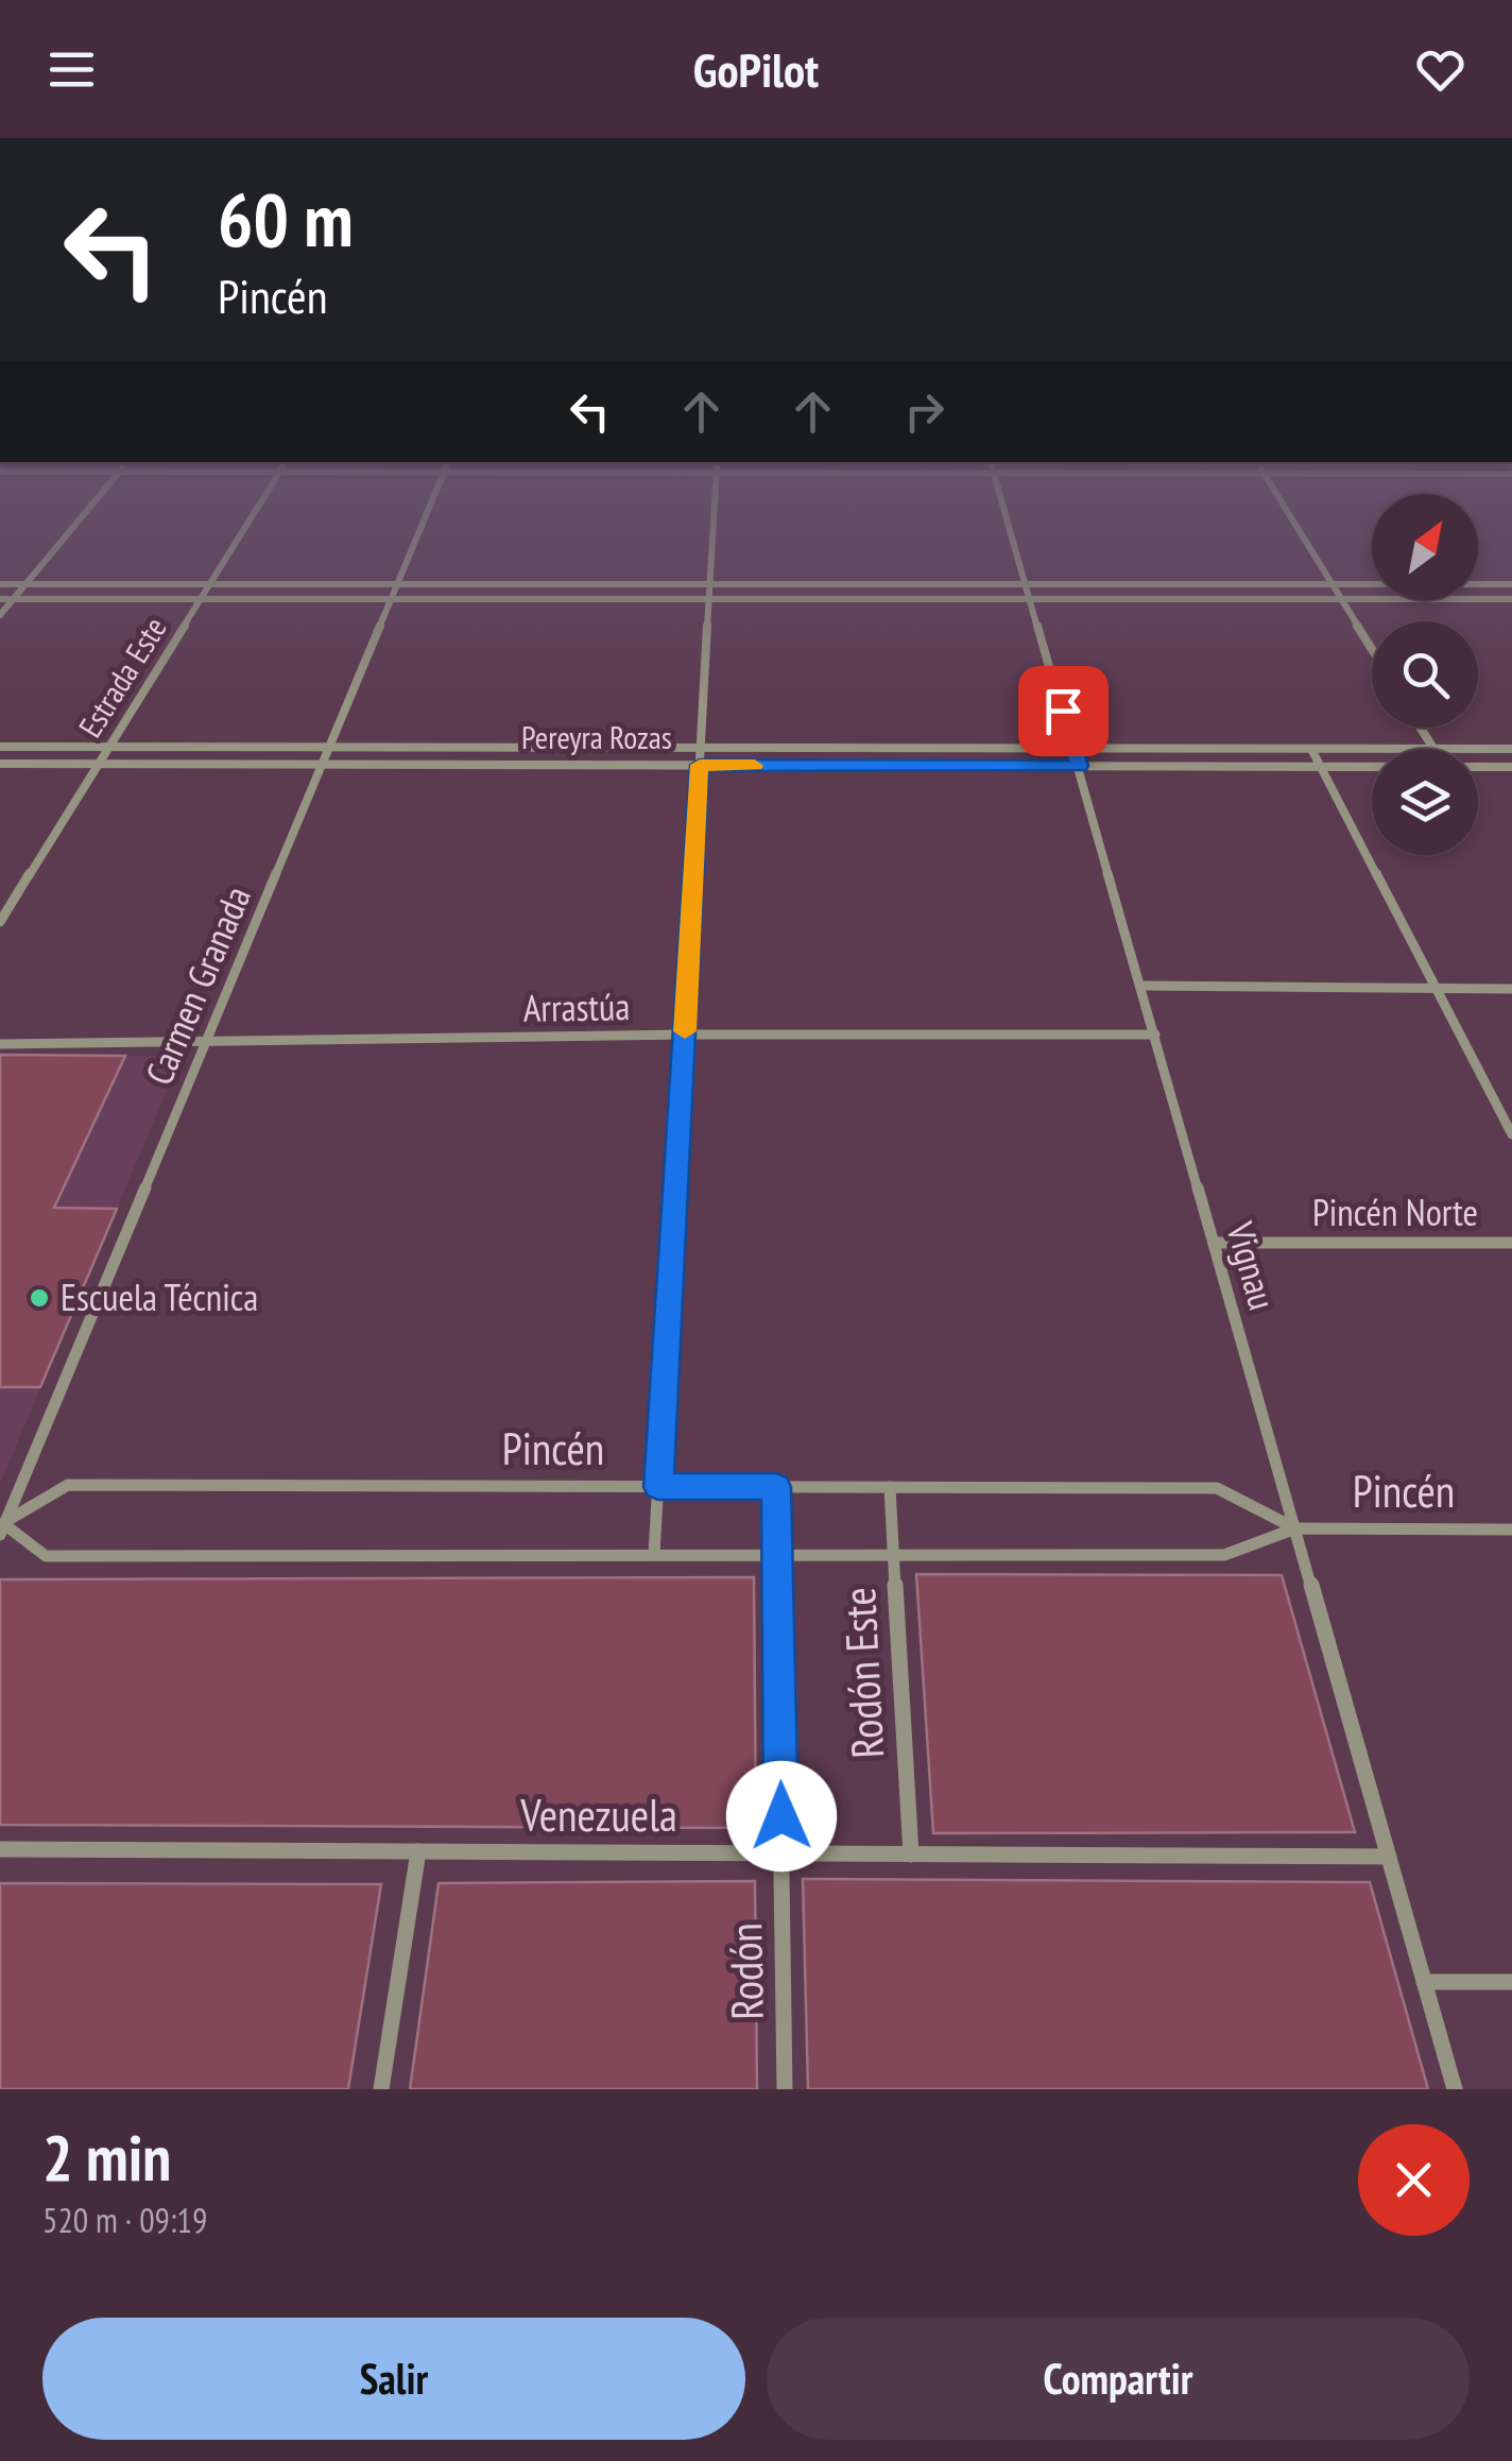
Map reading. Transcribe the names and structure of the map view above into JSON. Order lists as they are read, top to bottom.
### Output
{
  "streets": {
    "street": [
      "Estrada Este",
      "Pereyra Rozas",
      "Carmen Granada",
      "Arrastúa",
      "Pincén Norte",
      "Vignau",
      "Pincén",
      "Rodón Este",
      "Venezuela",
      "Rodón"
    ]
  },
  "crossings": [
    ["Estrada Este", "Pereyra Rozas"],
    ["Pereyra Rozas", "Carmen Granada"],
    ["Pereyra Rozas", "Vignau"],
    ["Carmen Granada", "Arrastúa"],
    ["Carmen Granada", "Pincén"],
    ["Arrastúa", "Vignau"],
    ["Pincén Norte", "Vignau"],
    ["Vignau", "Pincén"],
    ["Vignau", "Venezuela"],
    ["Pincén", "Rodón Este"],
    ["Pincén", "Rodón"],
    ["Rodón Este", "Venezuela"],
    ["Venezuela", "Rodón"]
  ],
  "places": ["Escuela Técnica"],
  "north": "top right",
  "page": {
    "header": "GoPilot",
    "turn": ["60 m", "Pincén"],
    "heading": ["2 min", "520 m · 09:19"],
    "buttons": ["Salir", "Compartir"]
  }
}
